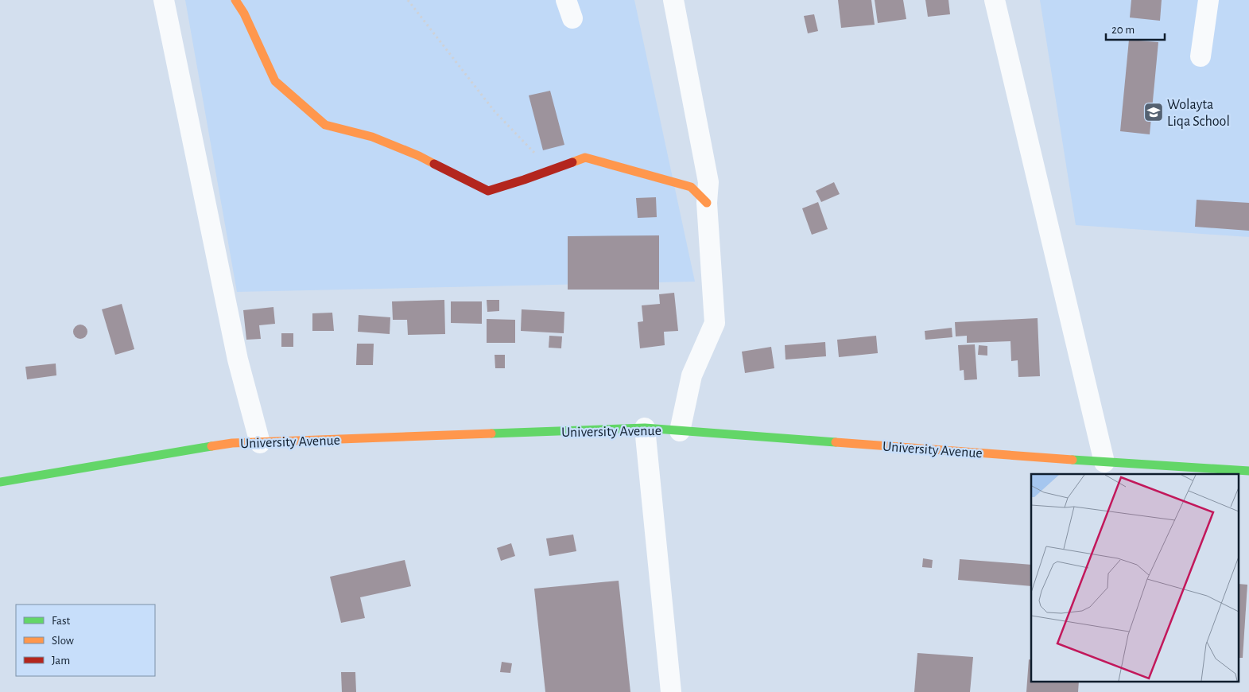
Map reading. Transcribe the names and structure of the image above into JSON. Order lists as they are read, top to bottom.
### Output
{
  "streets": {
    "main road": ["University Avenue"]
  },
  "places": {
    "school or university": ["Wolayta Liqa School"]
  },
  "legend": ["Fast", "Slow", "Jam"],
  "scale_bar": "20 m"
}
